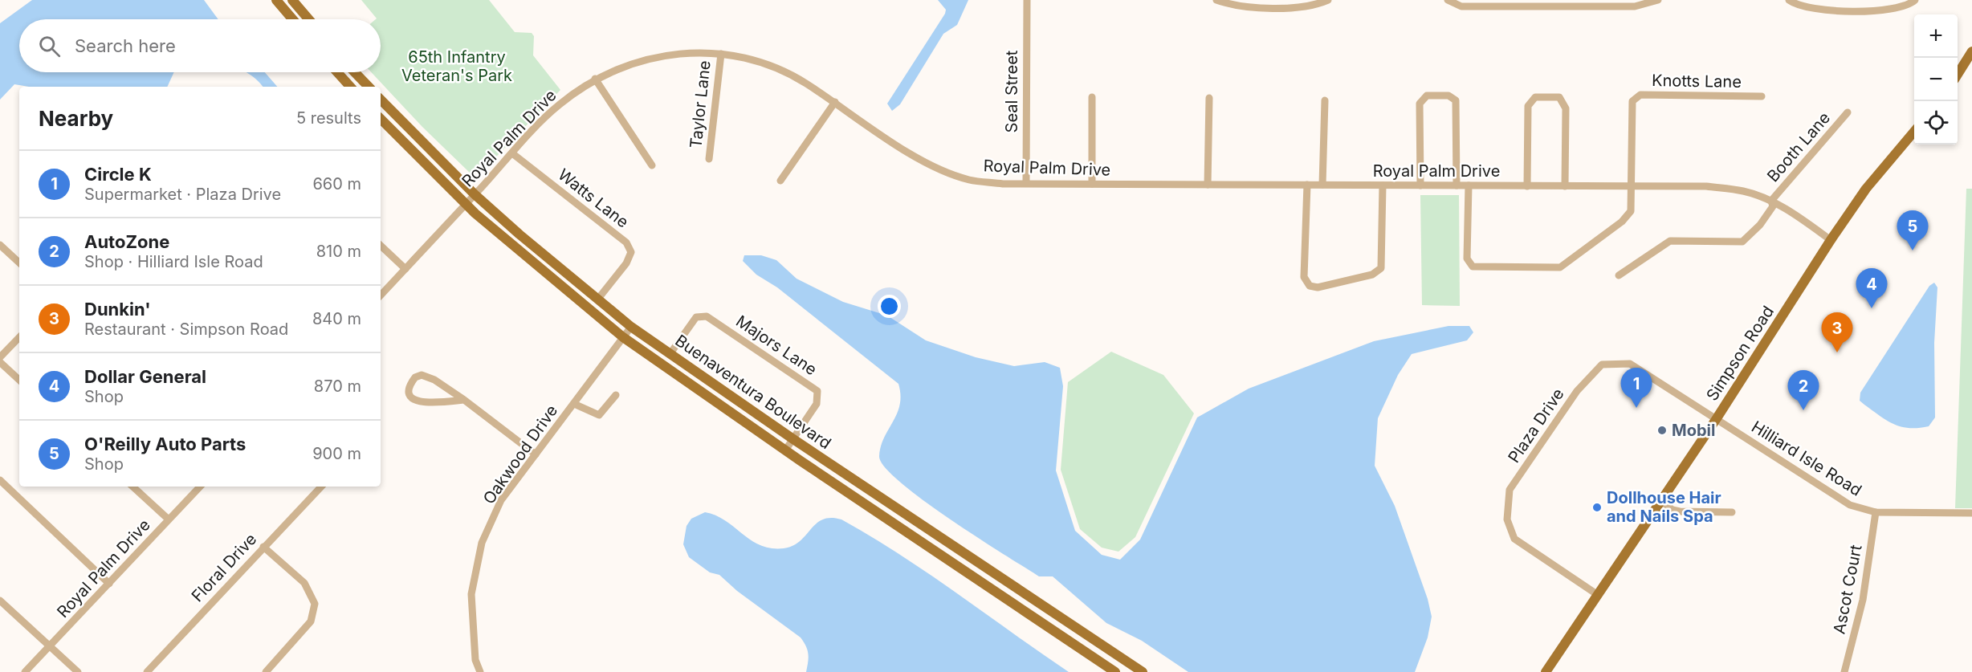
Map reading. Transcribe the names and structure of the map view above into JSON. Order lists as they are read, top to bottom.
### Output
{
  "streets": {
    "main road": ["Simpson Road", "Buenaventura Boulevard"],
    "street": [
      "Knotts Lane",
      "Seal Street",
      "Taylor Lane",
      "Royal Palm Drive",
      "Booth Lane",
      "Watts Lane",
      "Majors Lane",
      "Plaza Drive",
      "Oakwood Drive",
      "Hilliard Isle Road",
      "Floral Drive",
      "Ascot Court"
    ]
  },
  "crossings": [
    ["Knotts Lane", "Royal Palm Drive"],
    ["Seal Street", "Royal Palm Drive"],
    ["Taylor Lane", "Royal Palm Drive"],
    ["Royal Palm Drive", "Booth Lane"],
    ["Royal Palm Drive", "Watts Lane"],
    ["Royal Palm Drive", "Simpson Road"],
    ["Royal Palm Drive", "Buenaventura Boulevard"],
    ["Watts Lane", "Buenaventura Boulevard"],
    ["Majors Lane", "Buenaventura Boulevard"],
    ["Simpson Road", "Plaza Drive"],
    ["Simpson Road", "Hilliard Isle Road"],
    ["Buenaventura Boulevard", "Oakwood Drive"],
    ["Plaza Drive", "Hilliard Isle Road"],
    ["Hilliard Isle Road", "Ascot Court"]
  ],
  "parks": ["65th Infantry Veteran's Park"],
  "places": ["Mobil", "Dollhouse Hair and Nails Spa"],
  "page": {
    "map_buttons": ["+", "−"],
    "search": "Search here",
    "heading": ["Nearby", "5 results"],
    "list": [
      {
        "mark": "1",
        "name": "Circle K",
        "note": "Supermarket · Plaza Drive",
        "value": "660 m"
      },
      {
        "mark": "2",
        "name": "AutoZone",
        "note": "Shop · Hilliard Isle Road",
        "value": "810 m"
      },
      {
        "mark": "3",
        "name": "Dunkin'",
        "note": "Restaurant · Simpson Road",
        "value": "840 m"
      },
      {
        "mark": "4",
        "name": "Dollar General",
        "note": "Shop",
        "value": "870 m"
      },
      {
        "mark": "5",
        "name": "O'Reilly Auto Parts",
        "note": "Shop",
        "value": "900 m"
      }
    ],
    "pins": [
      "5",
      "4",
      "3",
      "1",
      "2"
    ]
  }
}
